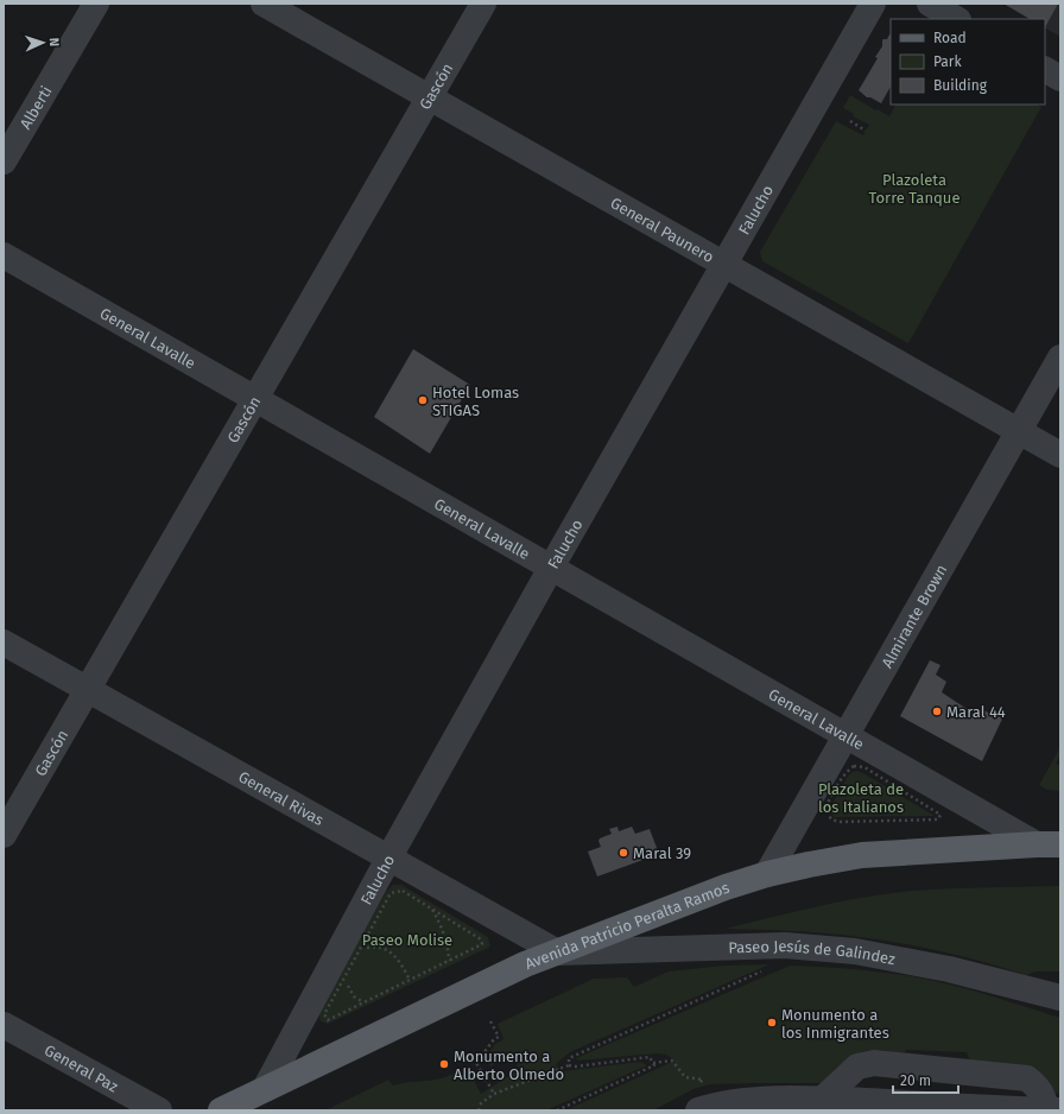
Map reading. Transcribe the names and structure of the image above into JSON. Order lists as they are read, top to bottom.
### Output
{
  "streets": {
    "main road": ["Avenida Patricio Peralta Ramos"],
    "street": [
      "Gascón",
      "Alberti",
      "Falucho",
      "General Paunero",
      "General Lavalle",
      "Almirante Brown",
      "General Rivas",
      "Paseo Jesús de Galindez",
      "General Paz"
    ]
  },
  "crossings": [
    ["Gascón", "General Paunero"],
    ["Gascón", "General Lavalle"],
    ["Gascón", "General Rivas"],
    ["Falucho", "General Paunero"],
    ["Falucho", "General Lavalle"],
    ["Falucho", "General Rivas"],
    ["Falucho", "Avenida Patricio Peralta Ramos"],
    ["General Paunero", "Almirante Brown"],
    ["General Lavalle", "Almirante Brown"],
    ["General Lavalle", "Avenida Patricio Peralta Ramos"],
    ["Almirante Brown", "Avenida Patricio Peralta Ramos"],
    ["General Rivas", "Avenida Patricio Peralta Ramos"],
    ["General Rivas", "Paseo Jesús de Galindez"],
    ["Avenida Patricio Peralta Ramos", "Paseo Jesús de Galindez"]
  ],
  "parks": ["Plazoleta Torre Tanque", "Plazoleta de los Italianos", "Paseo Molise"],
  "places": [
    "Hotel Lomas STIGAS",
    "Maral 44",
    "Maral 39",
    "Monumento a los Inmigrantes",
    "Monumento a Alberto Olmedo"
  ],
  "legend": ["Road", "Park", "Building"],
  "scale_bar": "20 m",
  "north": "right"
}
